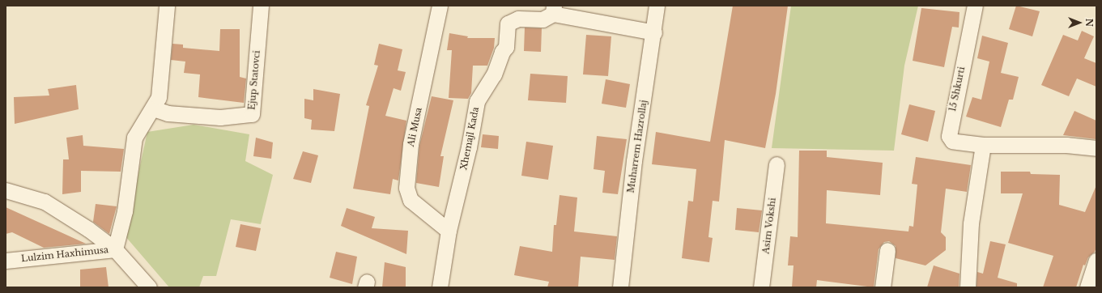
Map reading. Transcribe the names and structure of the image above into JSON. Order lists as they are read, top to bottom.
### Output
{
  "streets": {
    "street": [
      "Ejup Statovci",
      "15 Shkurti",
      "Ali Musa",
      "Xhemajl Kada",
      "Muharrem Hazrollaj",
      "Asim Vokshi",
      "Lulzim Haxhimusa"
    ]
  },
  "crossings": [
    ["Ali Musa", "Xhemajl Kada"],
    ["Xhemajl Kada", "Muharrem Hazrollaj"]
  ],
  "north": "right"
}
